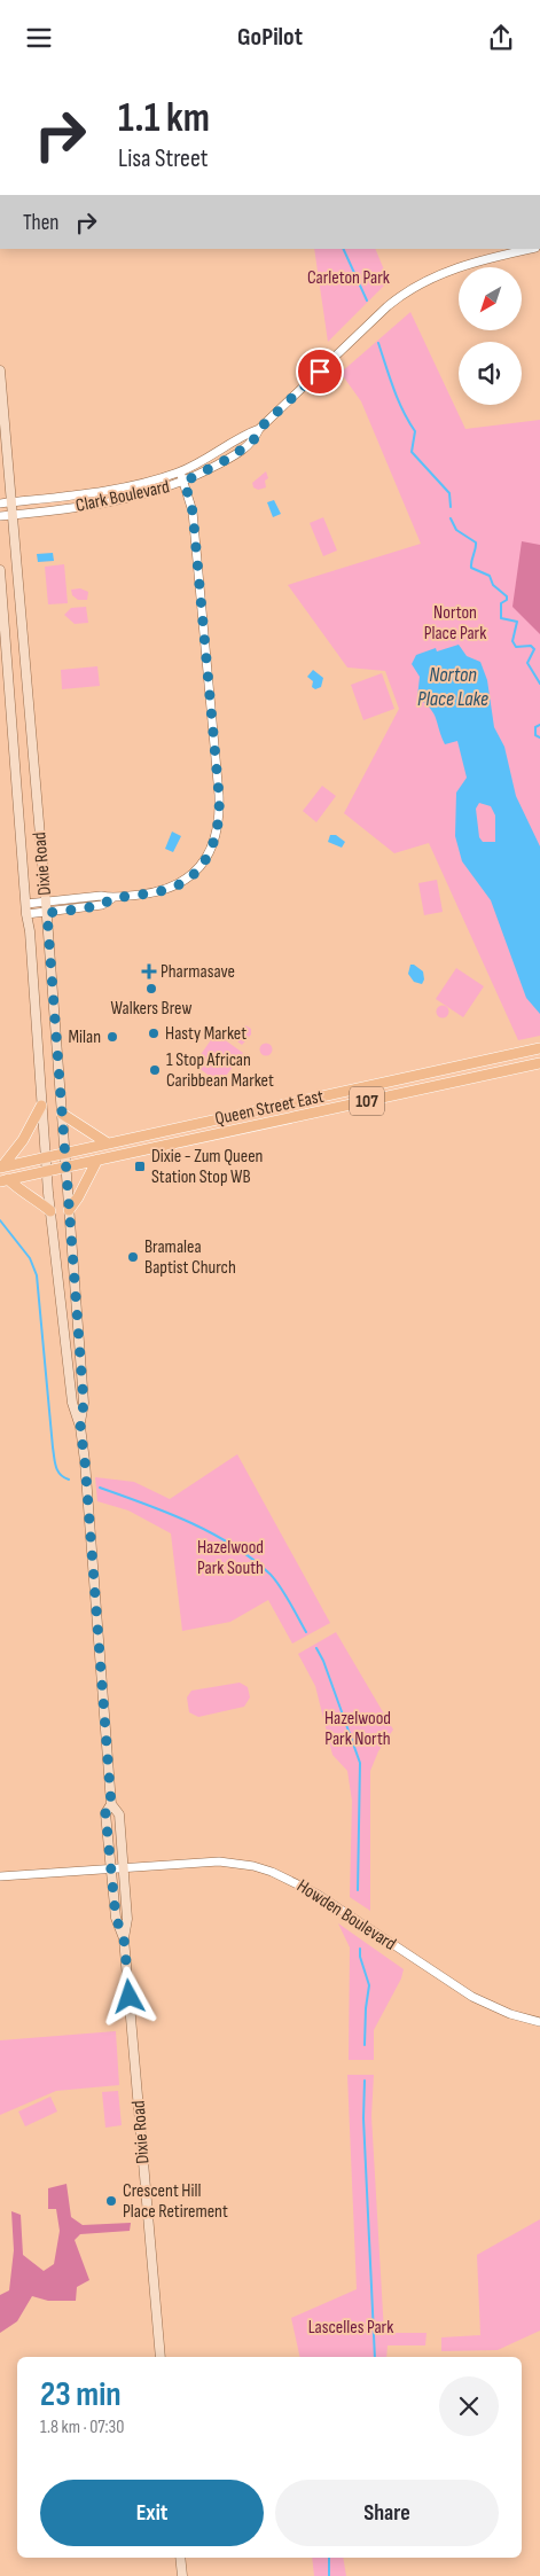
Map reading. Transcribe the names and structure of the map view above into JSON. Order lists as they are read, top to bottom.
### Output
{
  "streets": {
    "main road": ["Dixie Road", "107", "Queen Street East"],
    "street": ["Clark Boulevard", "Howden Boulevard"]
  },
  "crossings": [
    ["Clark Boulevard", "Dixie Road"],
    ["Dixie Road", "Queen Street East"],
    ["Dixie Road", "Howden Boulevard"]
  ],
  "water": ["Norton Place Lake"],
  "parks": [
    "Carleton Park",
    "Norton Place Park",
    "Hazelwood Park South",
    "Hazelwood Park North",
    "Lascelles Park"
  ],
  "places": {
    "health": ["Pharmasave"],
    "other": [
      "Walkers Brew",
      "Hasty Market",
      "Milan",
      "1 Stop African Caribbean Market",
      "Bramalea Baptist Church",
      "Crescent Hill Place Retirement"
    ],
    "transit": ["Dixie - Zum Queen Station Stop WB"]
  },
  "north": "bottom left",
  "page": {
    "header": "GoPilot",
    "turn": ["1.1 km", "Lisa Street"],
    "then": "Then",
    "heading": ["23 min", "1.8 km · 07:30"],
    "buttons": ["Exit", "Share"]
  }
}
